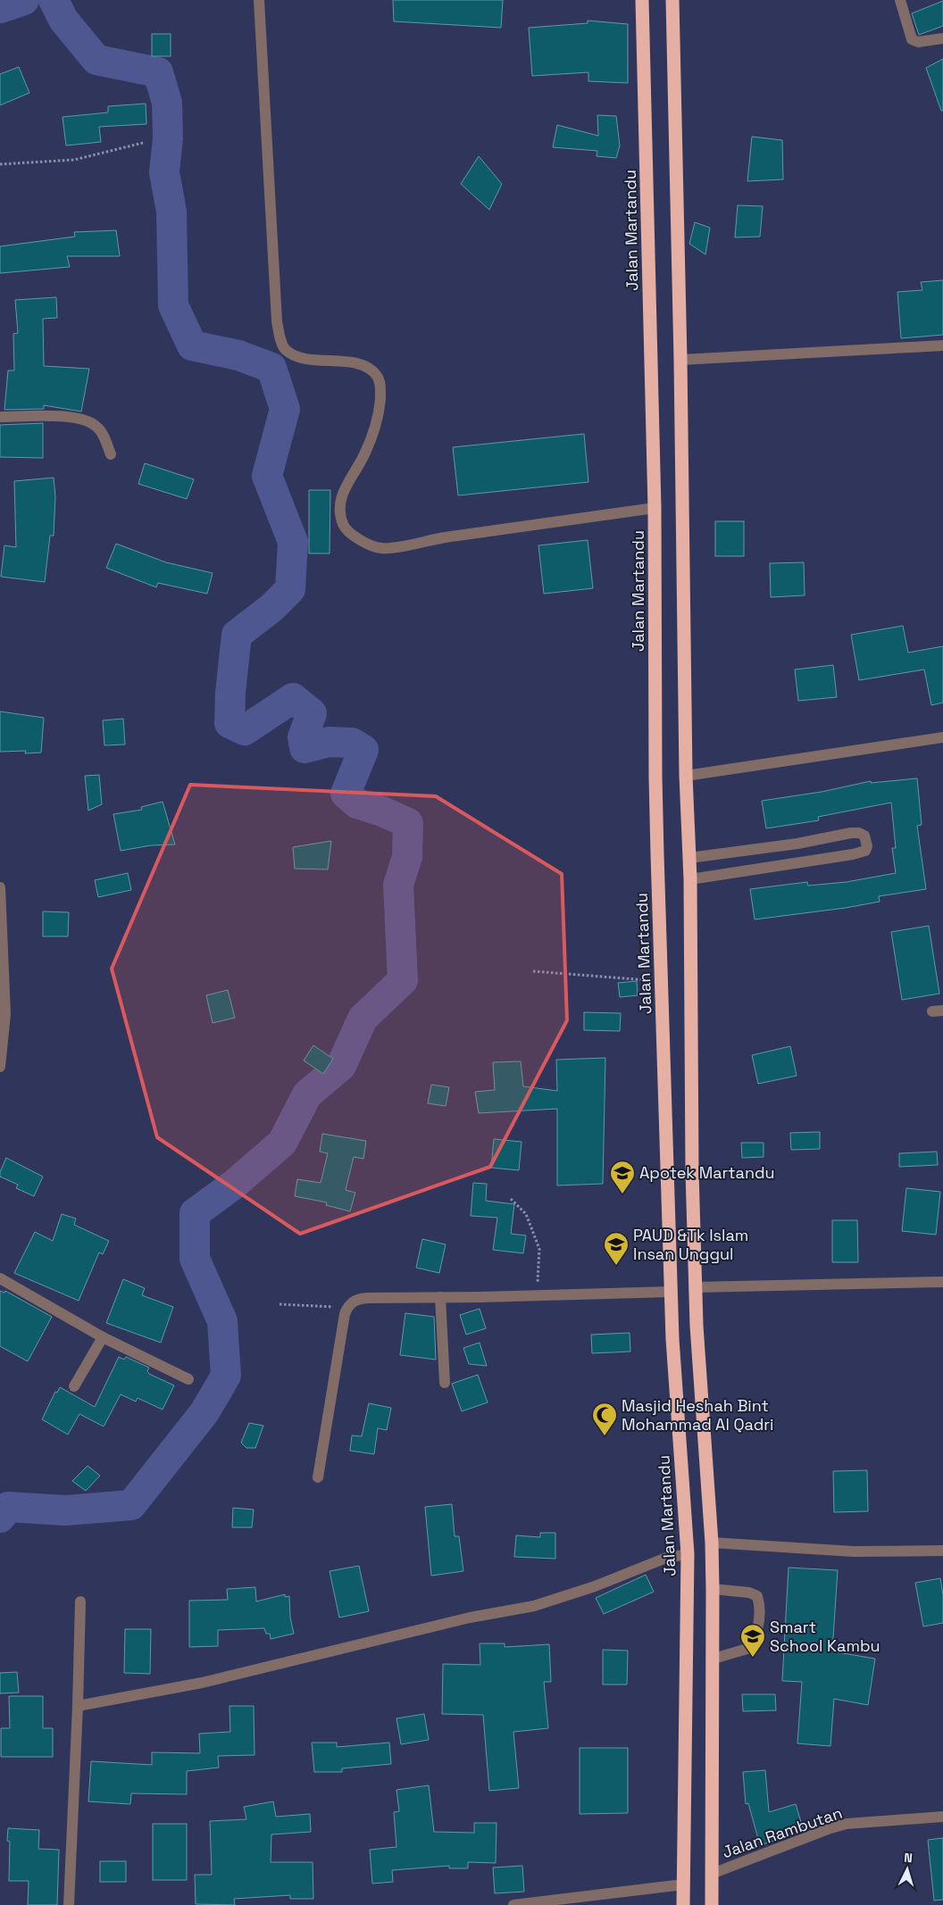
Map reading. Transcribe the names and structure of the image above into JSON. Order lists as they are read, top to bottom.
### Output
{
  "streets": {
    "highway": ["Jalan Martandu"],
    "street": ["Jalan Rambutan"]
  },
  "places": {
    "school or university": ["Apotek Martandu", "PAUD &Tk Islam Insan Unggul", "Smart School Kambu"],
    "mosque": ["Masjid Heshah Bint Mohammad Al Qadri"]
  },
  "north": "top"
}
